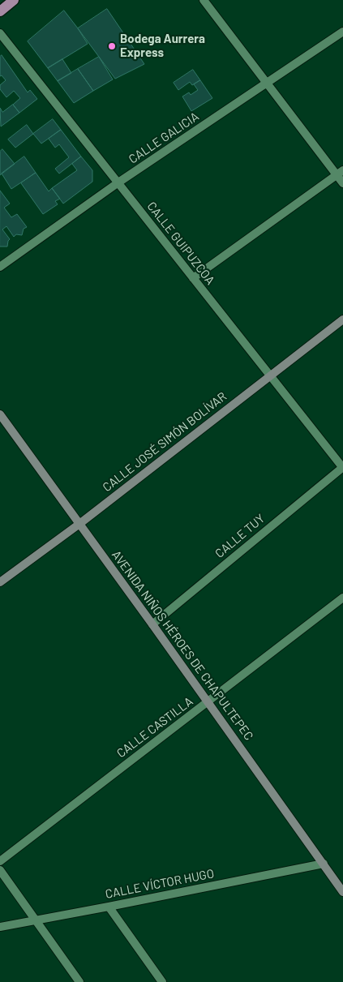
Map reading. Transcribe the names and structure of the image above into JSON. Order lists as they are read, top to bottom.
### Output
{
  "streets": {
    "street": [
      "CALLE GALICIA",
      "CALLE GUIPUZCOA",
      "CALLE JOSÉ SIMÓN BOLÍVAR",
      "CALLE TUY",
      "AVENIDA NIÑOS HÉROES DE CHAPULTEPEC",
      "CALLE CASTILLA",
      "CALLE VÍCTOR HUGO"
    ]
  },
  "crossings": [
    ["CALLE GALICIA", "CALLE GUIPUZCOA"],
    ["CALLE GUIPUZCOA", "CALLE JOSÉ SIMÓN BOLÍVAR"],
    ["CALLE GUIPUZCOA", "CALLE TUY"],
    ["CALLE JOSÉ SIMÓN BOLÍVAR", "AVENIDA NIÑOS HÉROES DE CHAPULTEPEC"],
    ["CALLE TUY", "AVENIDA NIÑOS HÉROES DE CHAPULTEPEC"],
    ["AVENIDA NIÑOS HÉROES DE CHAPULTEPEC", "CALLE CASTILLA"],
    ["AVENIDA NIÑOS HÉROES DE CHAPULTEPEC", "CALLE VÍCTOR HUGO"]
  ],
  "places": ["Bodega Aurrera Express"]
}
